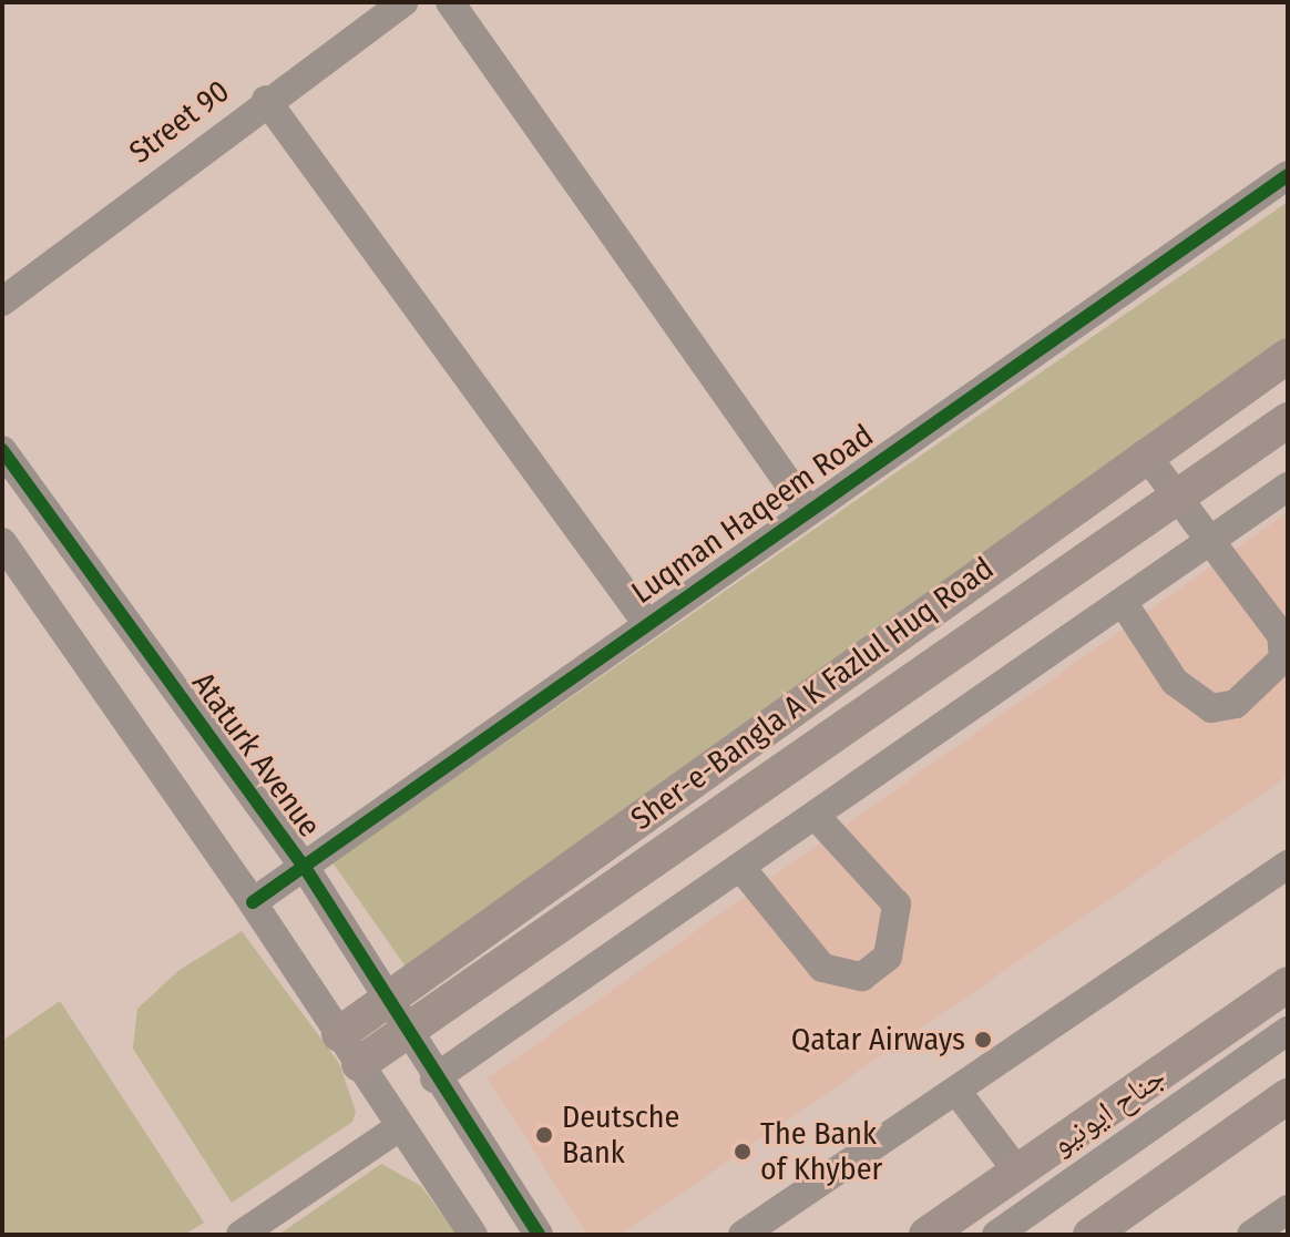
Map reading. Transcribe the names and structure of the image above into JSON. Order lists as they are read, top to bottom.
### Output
{
  "streets": {
    "main road": ["Sher-e-Bangla A K Fazlul Huq Road", "جناح ایونیو"],
    "street": ["Street 90", "Luqman Haqeem Road", "Ataturk Avenue"]
  },
  "crossings": [
    ["Luqman Haqeem Road", "Ataturk Avenue"],
    ["Sher-e-Bangla A K Fazlul Huq Road", "Ataturk Avenue"]
  ],
  "places": ["Qatar Airways", "Deutsche Bank", "The Bank of Khyber"]
}
